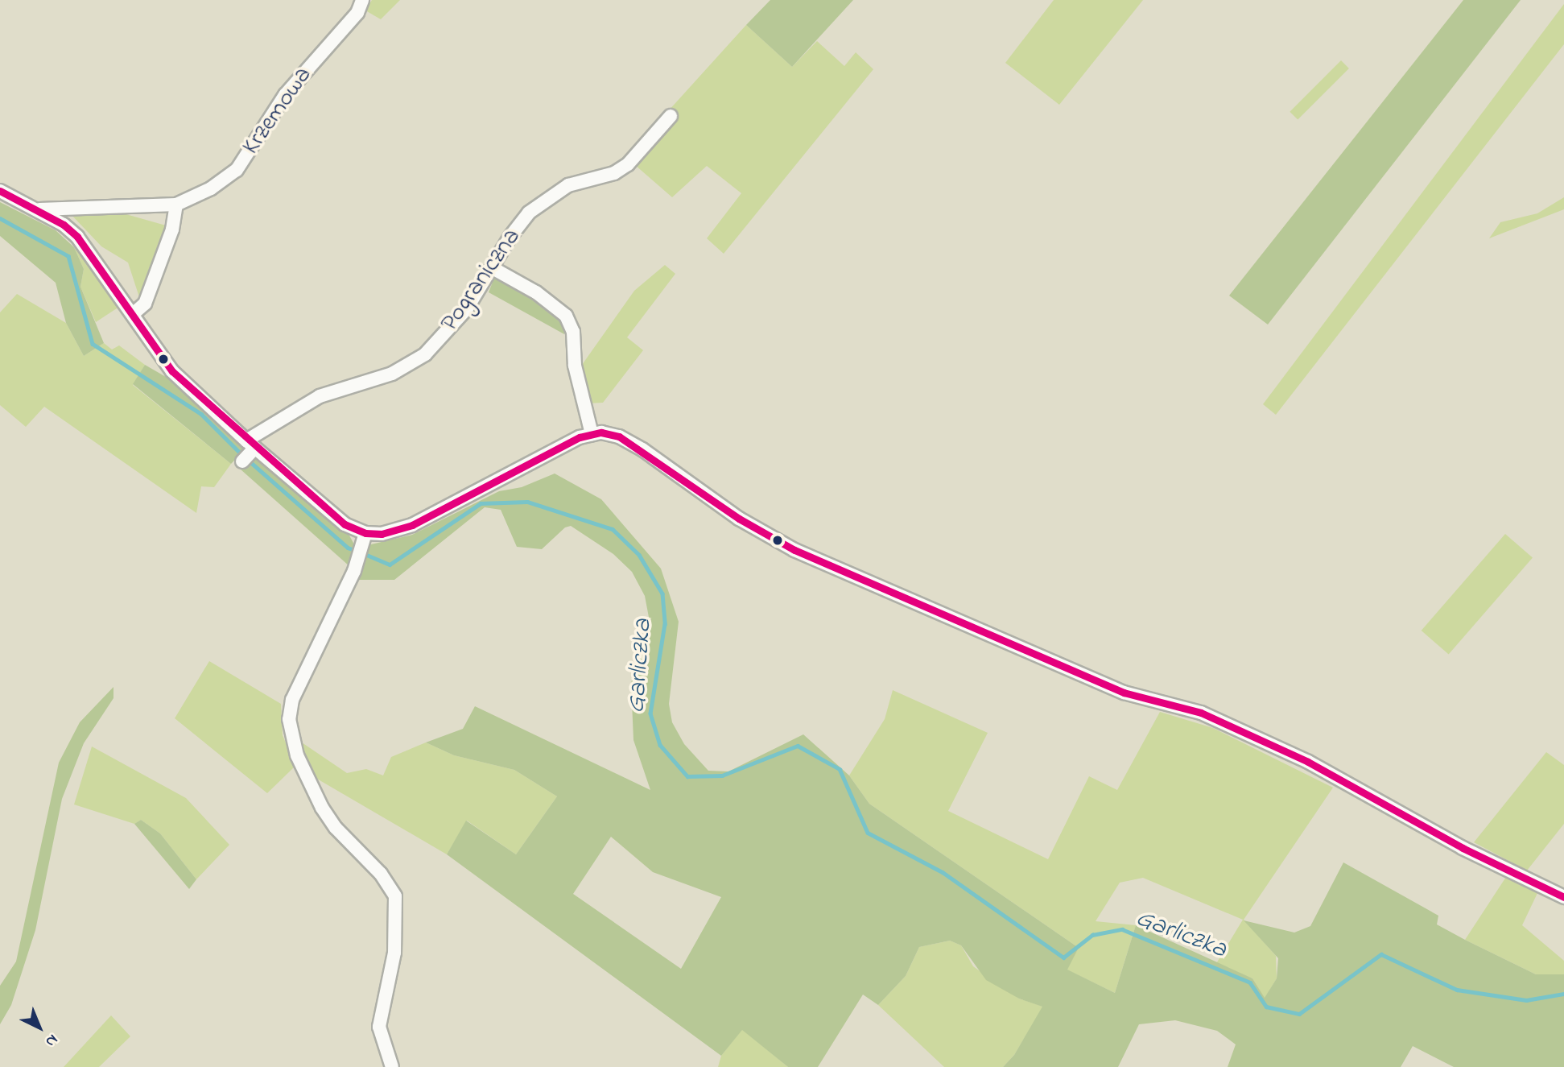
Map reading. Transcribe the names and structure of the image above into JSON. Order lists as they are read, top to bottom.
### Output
{
  "streets": {
    "street": ["Krzemowa", "Pograniczna"]
  },
  "water": ["Garliczka"],
  "north": "bottom right"
}
